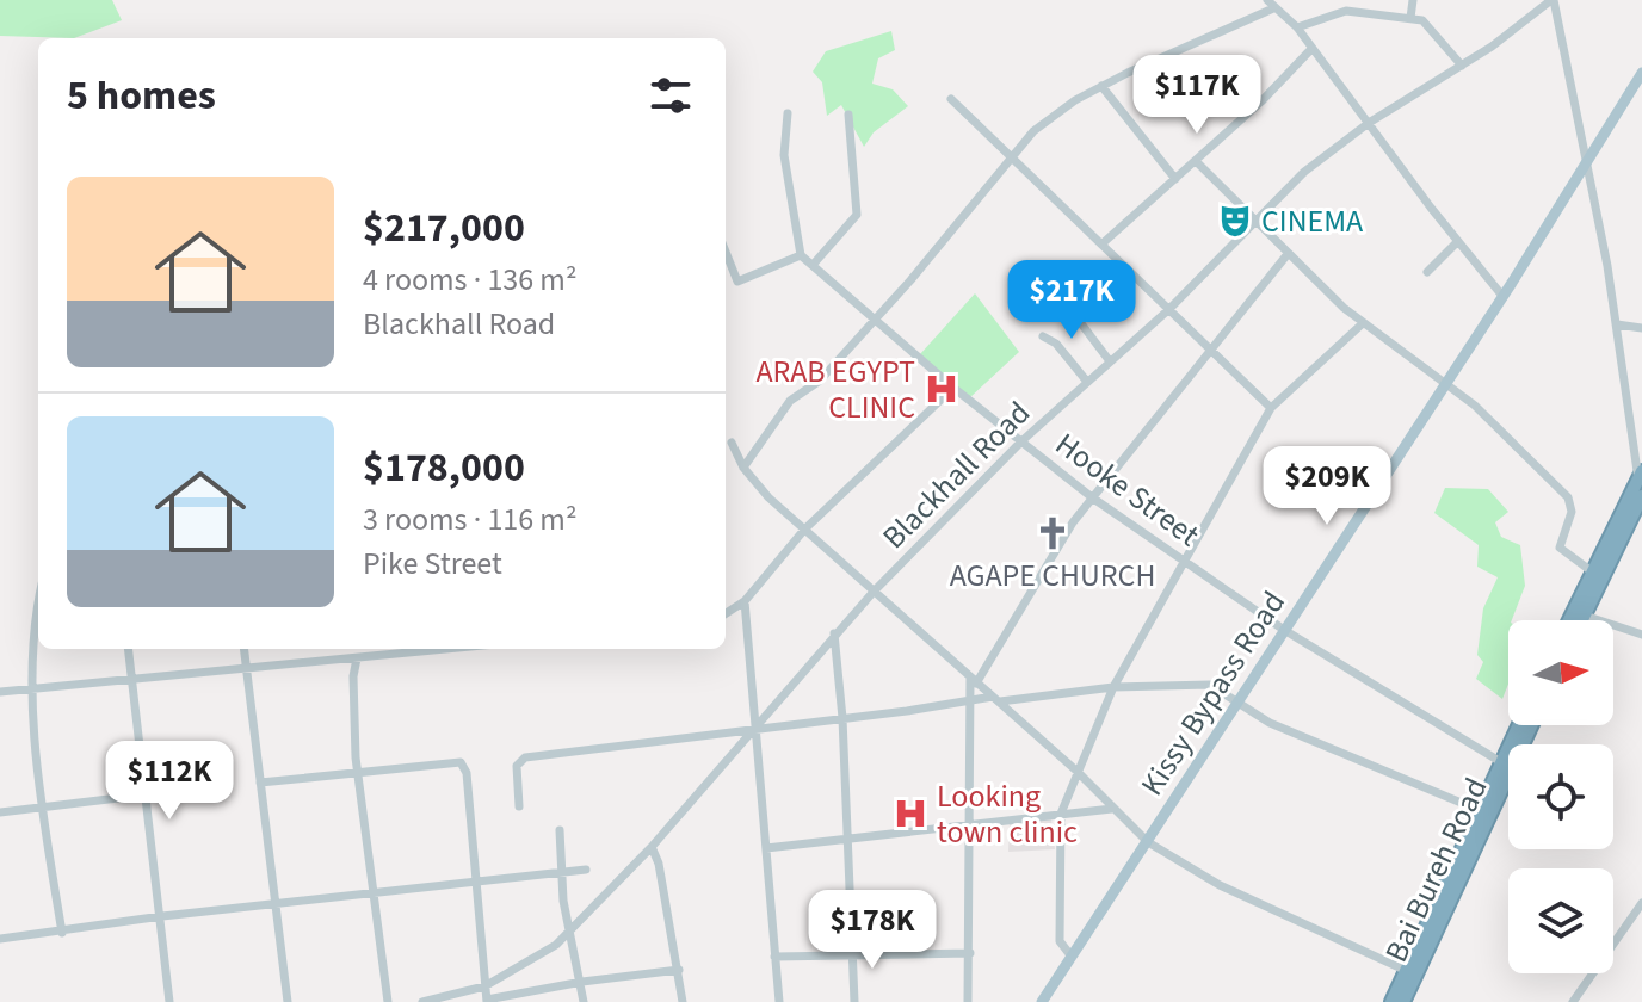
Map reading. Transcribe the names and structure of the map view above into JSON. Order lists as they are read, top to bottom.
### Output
{
  "streets": {
    "highway": ["Bai Bureh Road"],
    "main road": ["Kissy Bypass Road"],
    "street": ["Blackhall Road", "Hooke Street"]
  },
  "crossings": [
    ["Blackhall Road", "Hooke Street"],
    ["Hooke Street", "Kissy Bypass Road"]
  ],
  "places": {
    "theatre": ["CINEMA"],
    "hospital": ["ARAB EGYPT CLINIC", "Looking town clinic"],
    "church": ["AGAPE CHURCH"]
  },
  "north": "right",
  "page": {
    "heading": "5 homes",
    "price": [
      "$117K",
      "$217K",
      "$209K",
      "$112K",
      "$178K"
    ],
    "list": [
      {
        "name": "$217,000",
        "note": "4 rooms · 136 m² · Blackhall Road"
      },
      {
        "name": "$178,000",
        "note": "3 rooms · 116 m² · Pike Street"
      }
    ]
  }
}
